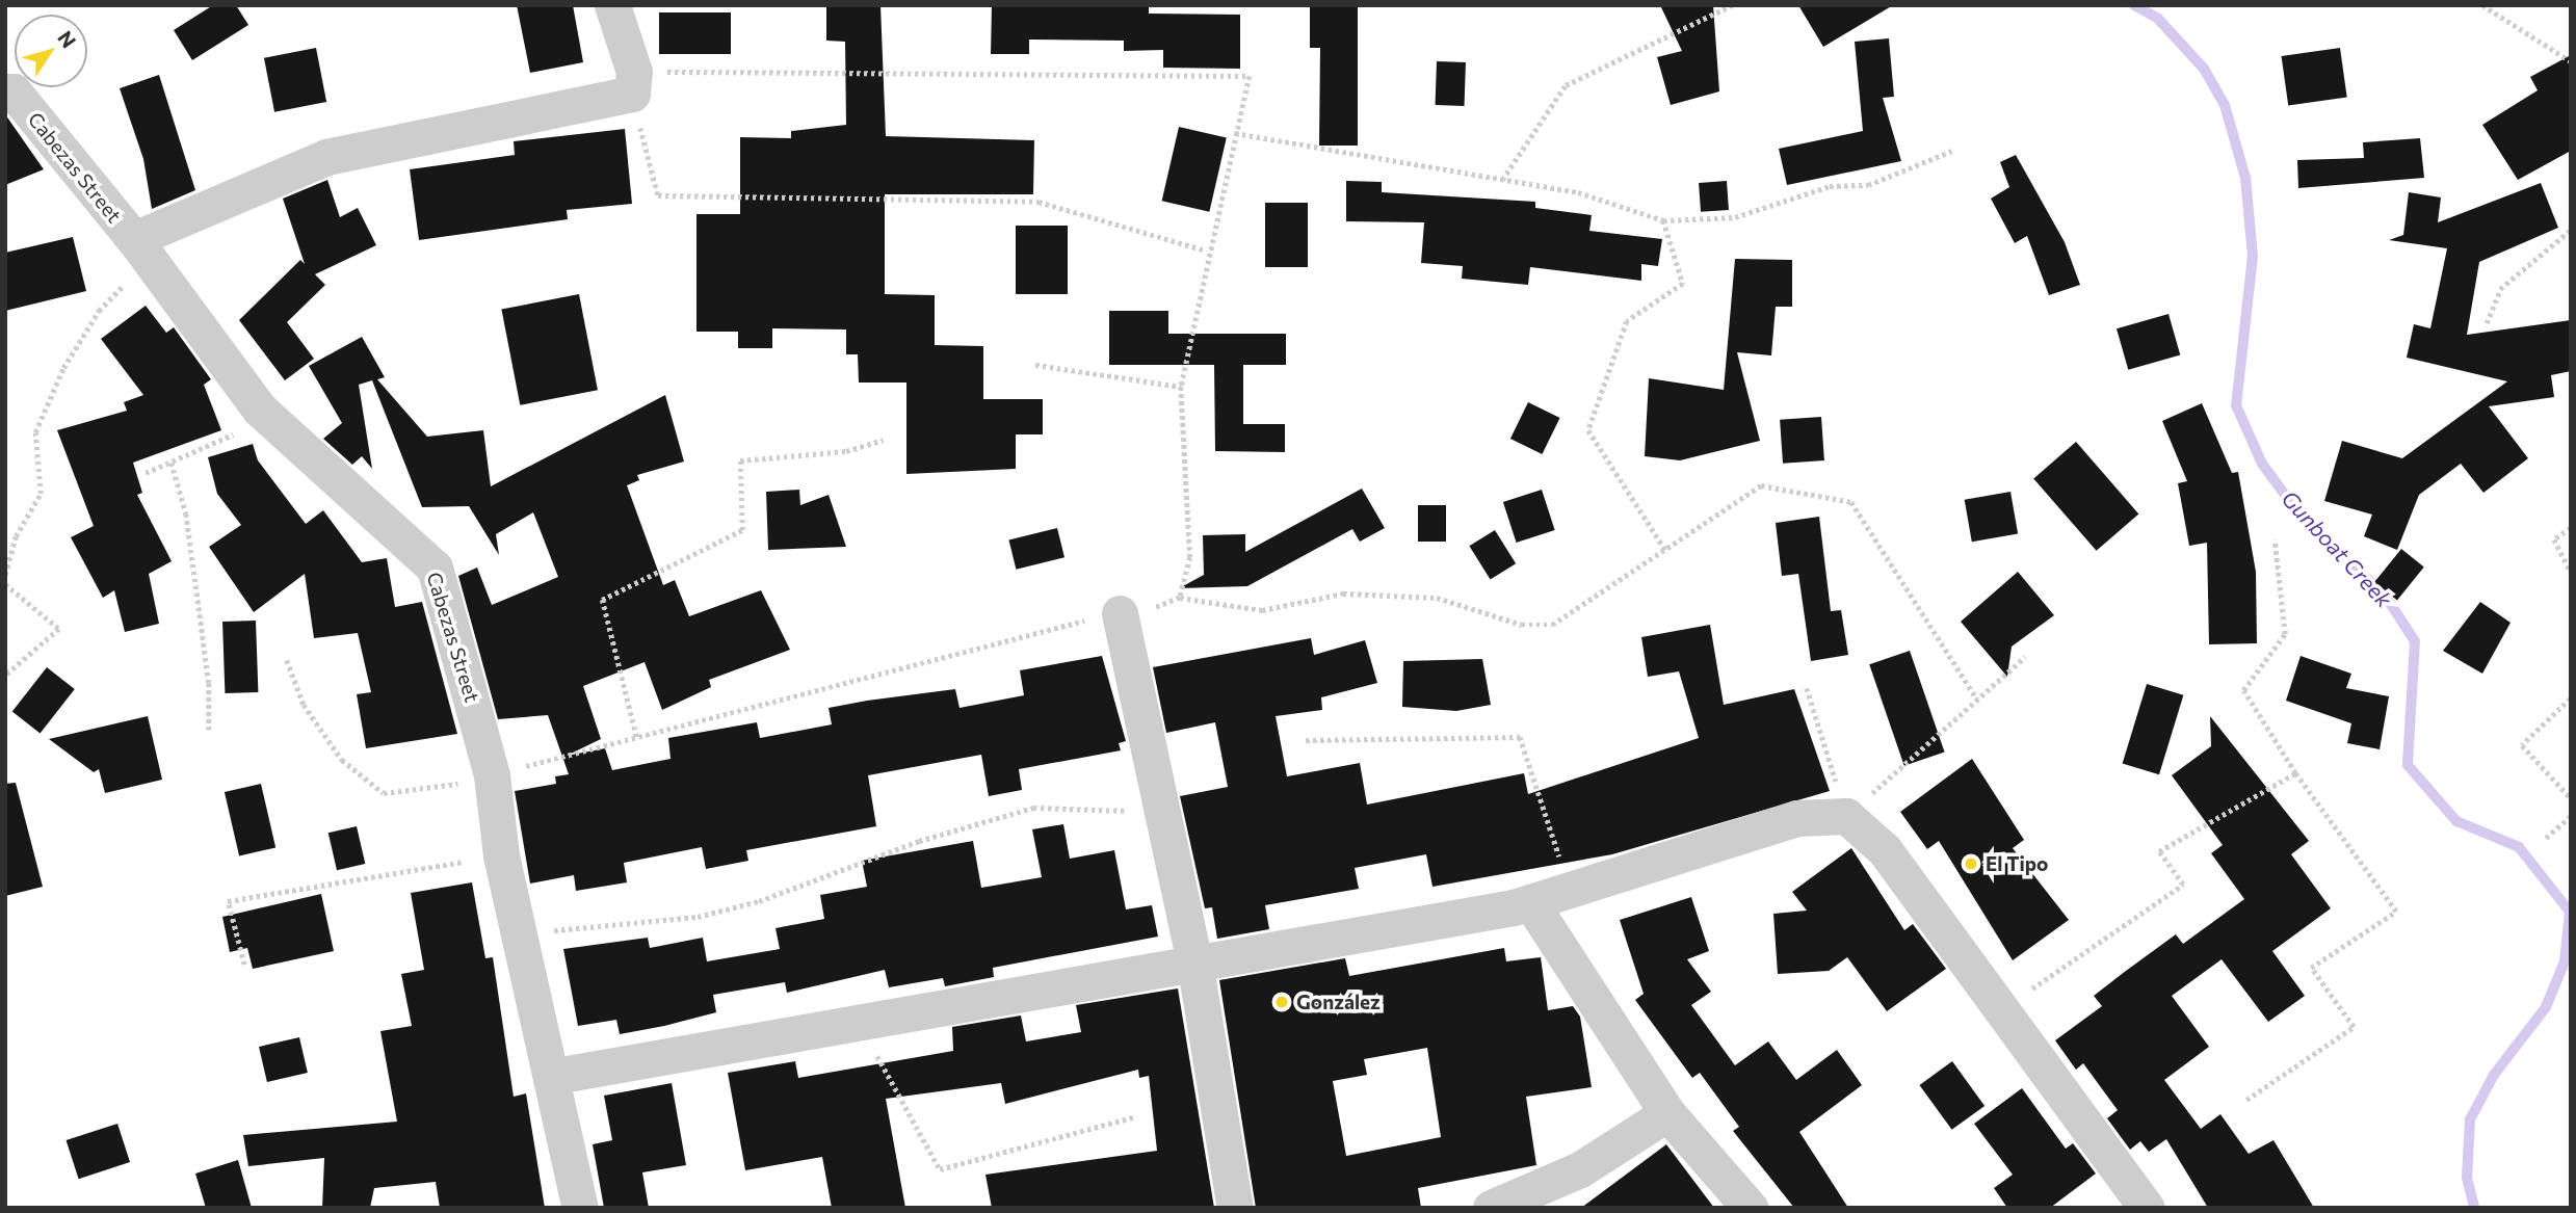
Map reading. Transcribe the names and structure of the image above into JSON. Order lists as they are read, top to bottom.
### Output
{
  "streets": {
    "street": ["Cabezas Street"]
  },
  "water": ["Gunboat Creek"],
  "places": ["El Tipo", "González"],
  "north": "top right"
}
